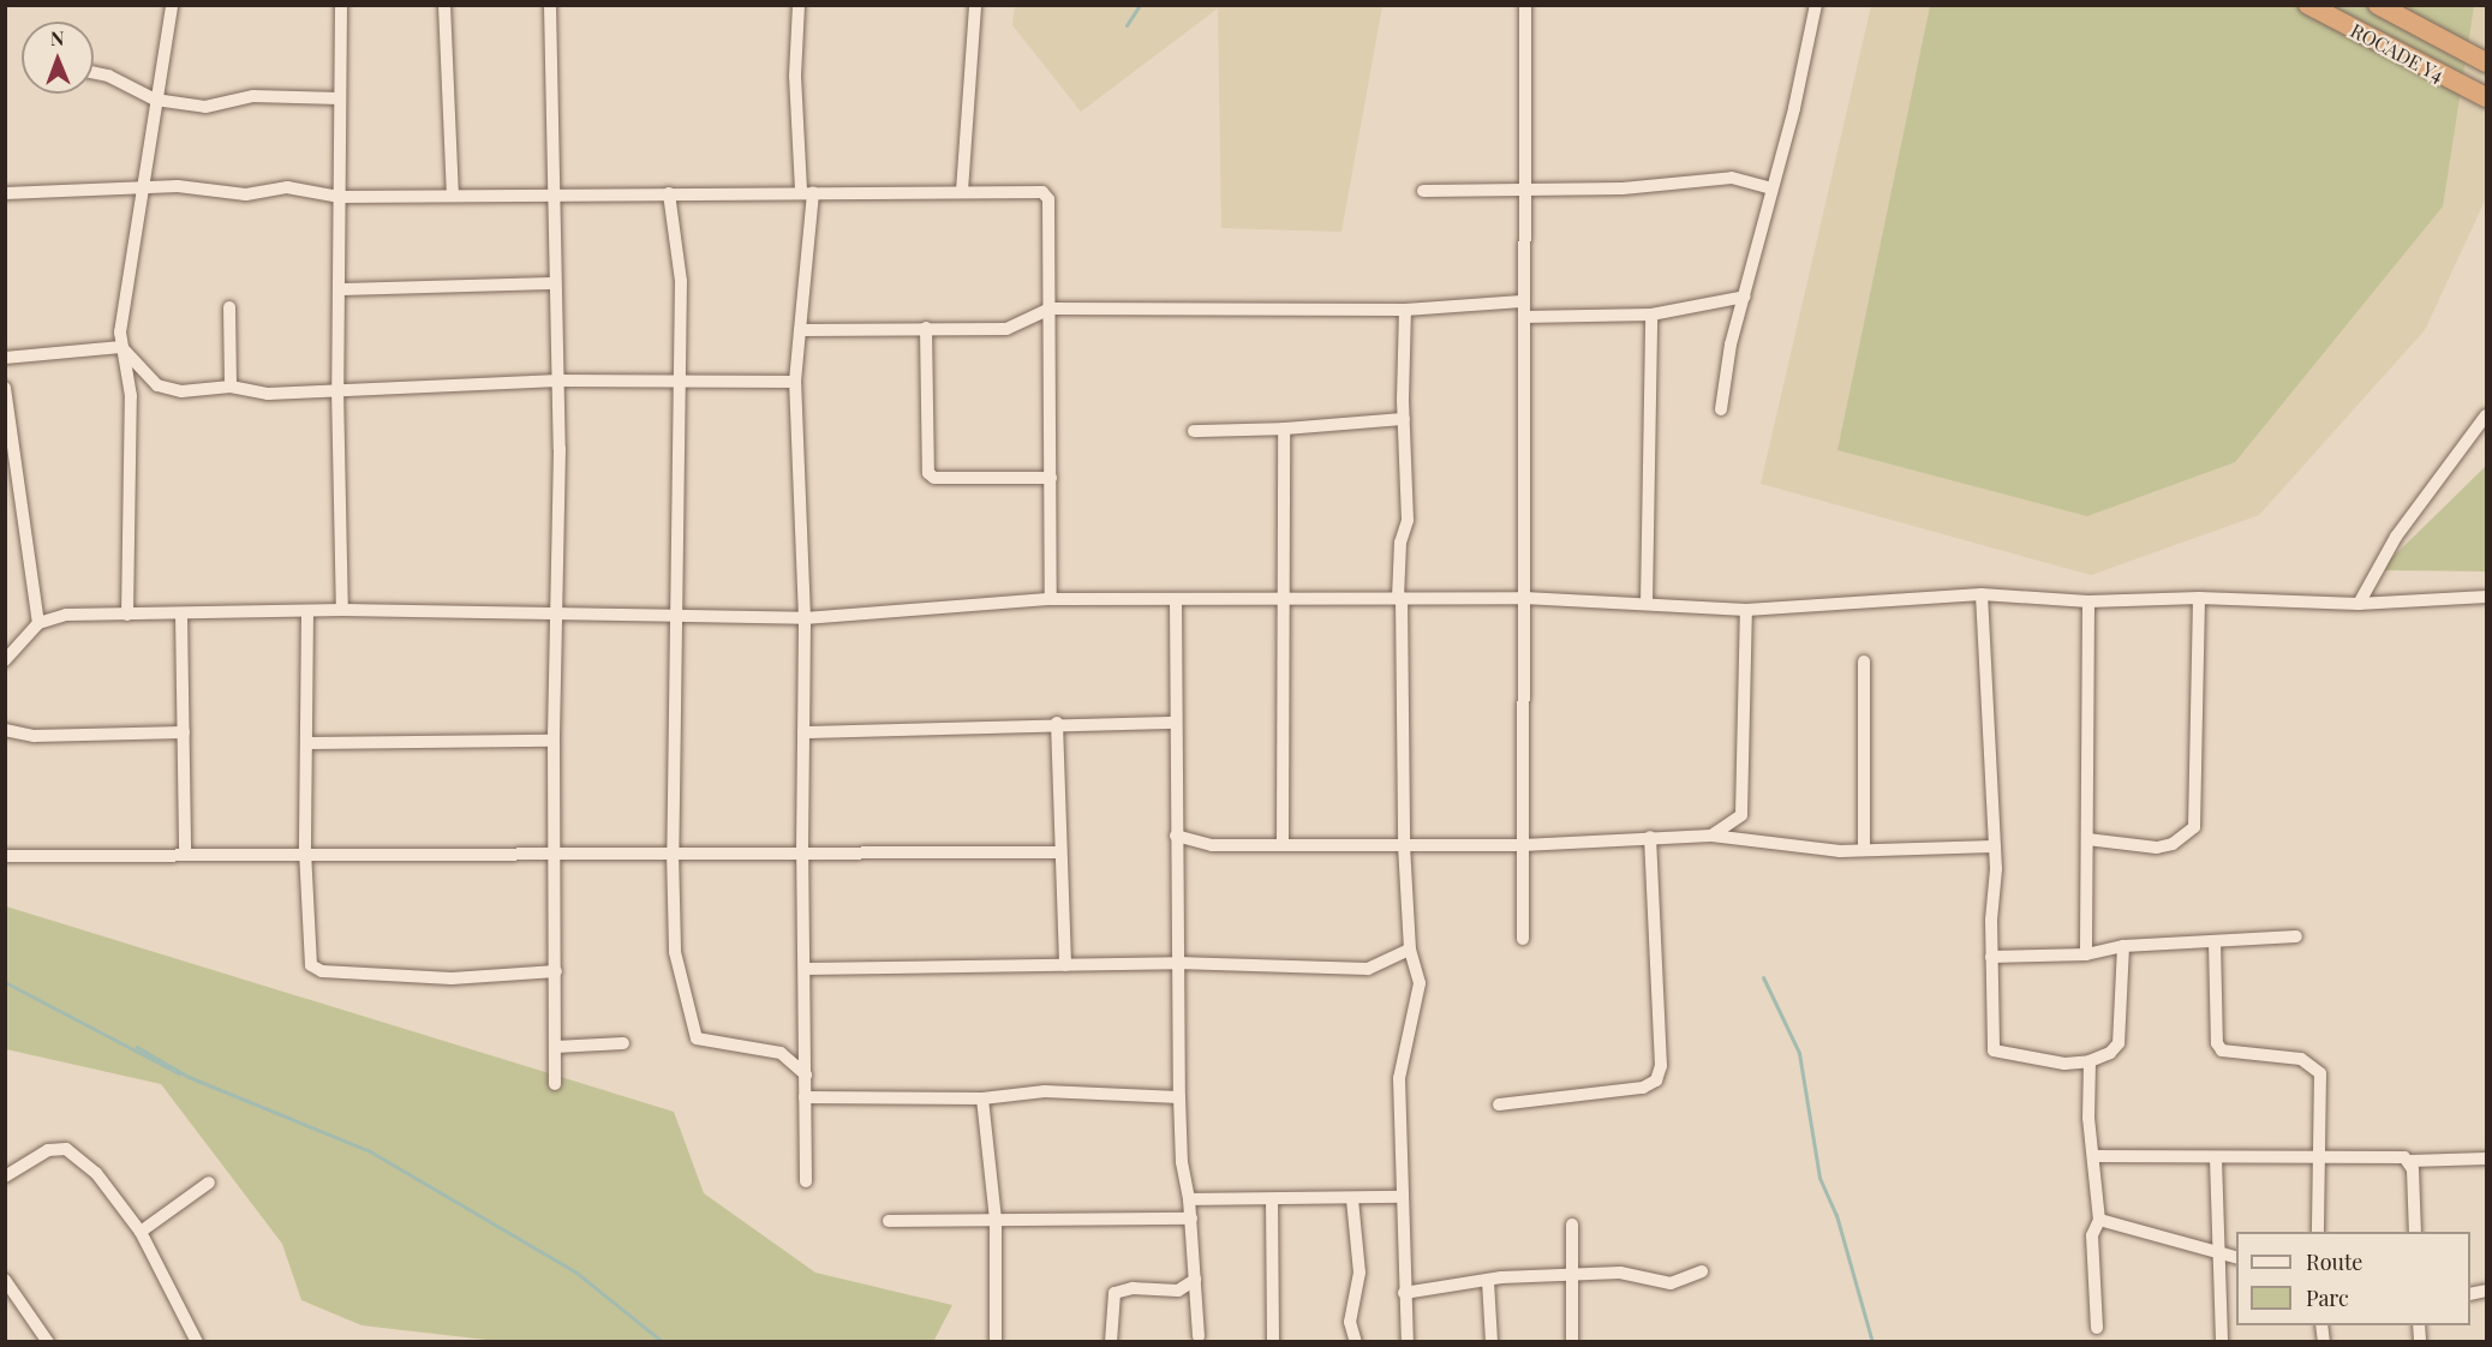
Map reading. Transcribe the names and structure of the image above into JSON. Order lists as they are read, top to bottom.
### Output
{
  "streets": {
    "highway": ["ROCADE Y4"]
  },
  "legend": ["Route", "Parc"],
  "north": "top"
}
